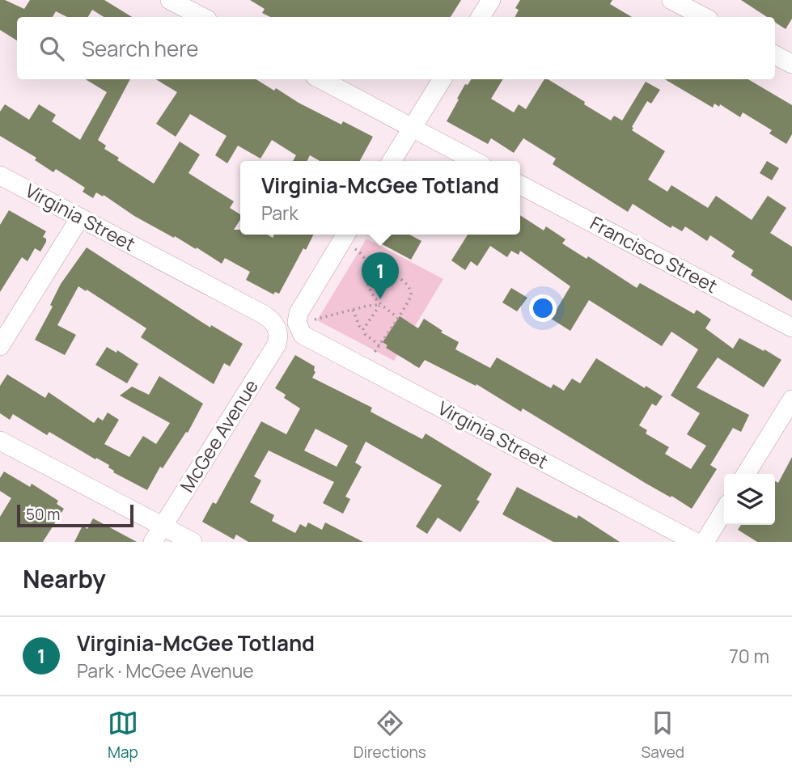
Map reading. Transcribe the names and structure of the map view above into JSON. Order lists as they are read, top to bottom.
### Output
{
  "streets": {
    "street": ["Virginia Street", "Francisco Street", "McGee Avenue"]
  },
  "crossings": [
    ["Virginia Street", "McGee Avenue"]
  ],
  "scale_bar": "50 m",
  "page": {
    "search": "Search here",
    "popup": ["Virginia-McGee Totland", "Park"],
    "pins": "1",
    "scale": "50 m",
    "heading": "Nearby",
    "list": [
      {
        "mark": "1",
        "name": "Virginia-McGee Totland",
        "note": "Park · McGee Avenue",
        "value": "70 m"
      }
    ],
    "nav": ["Map", "Directions", "Saved"]
  }
}
